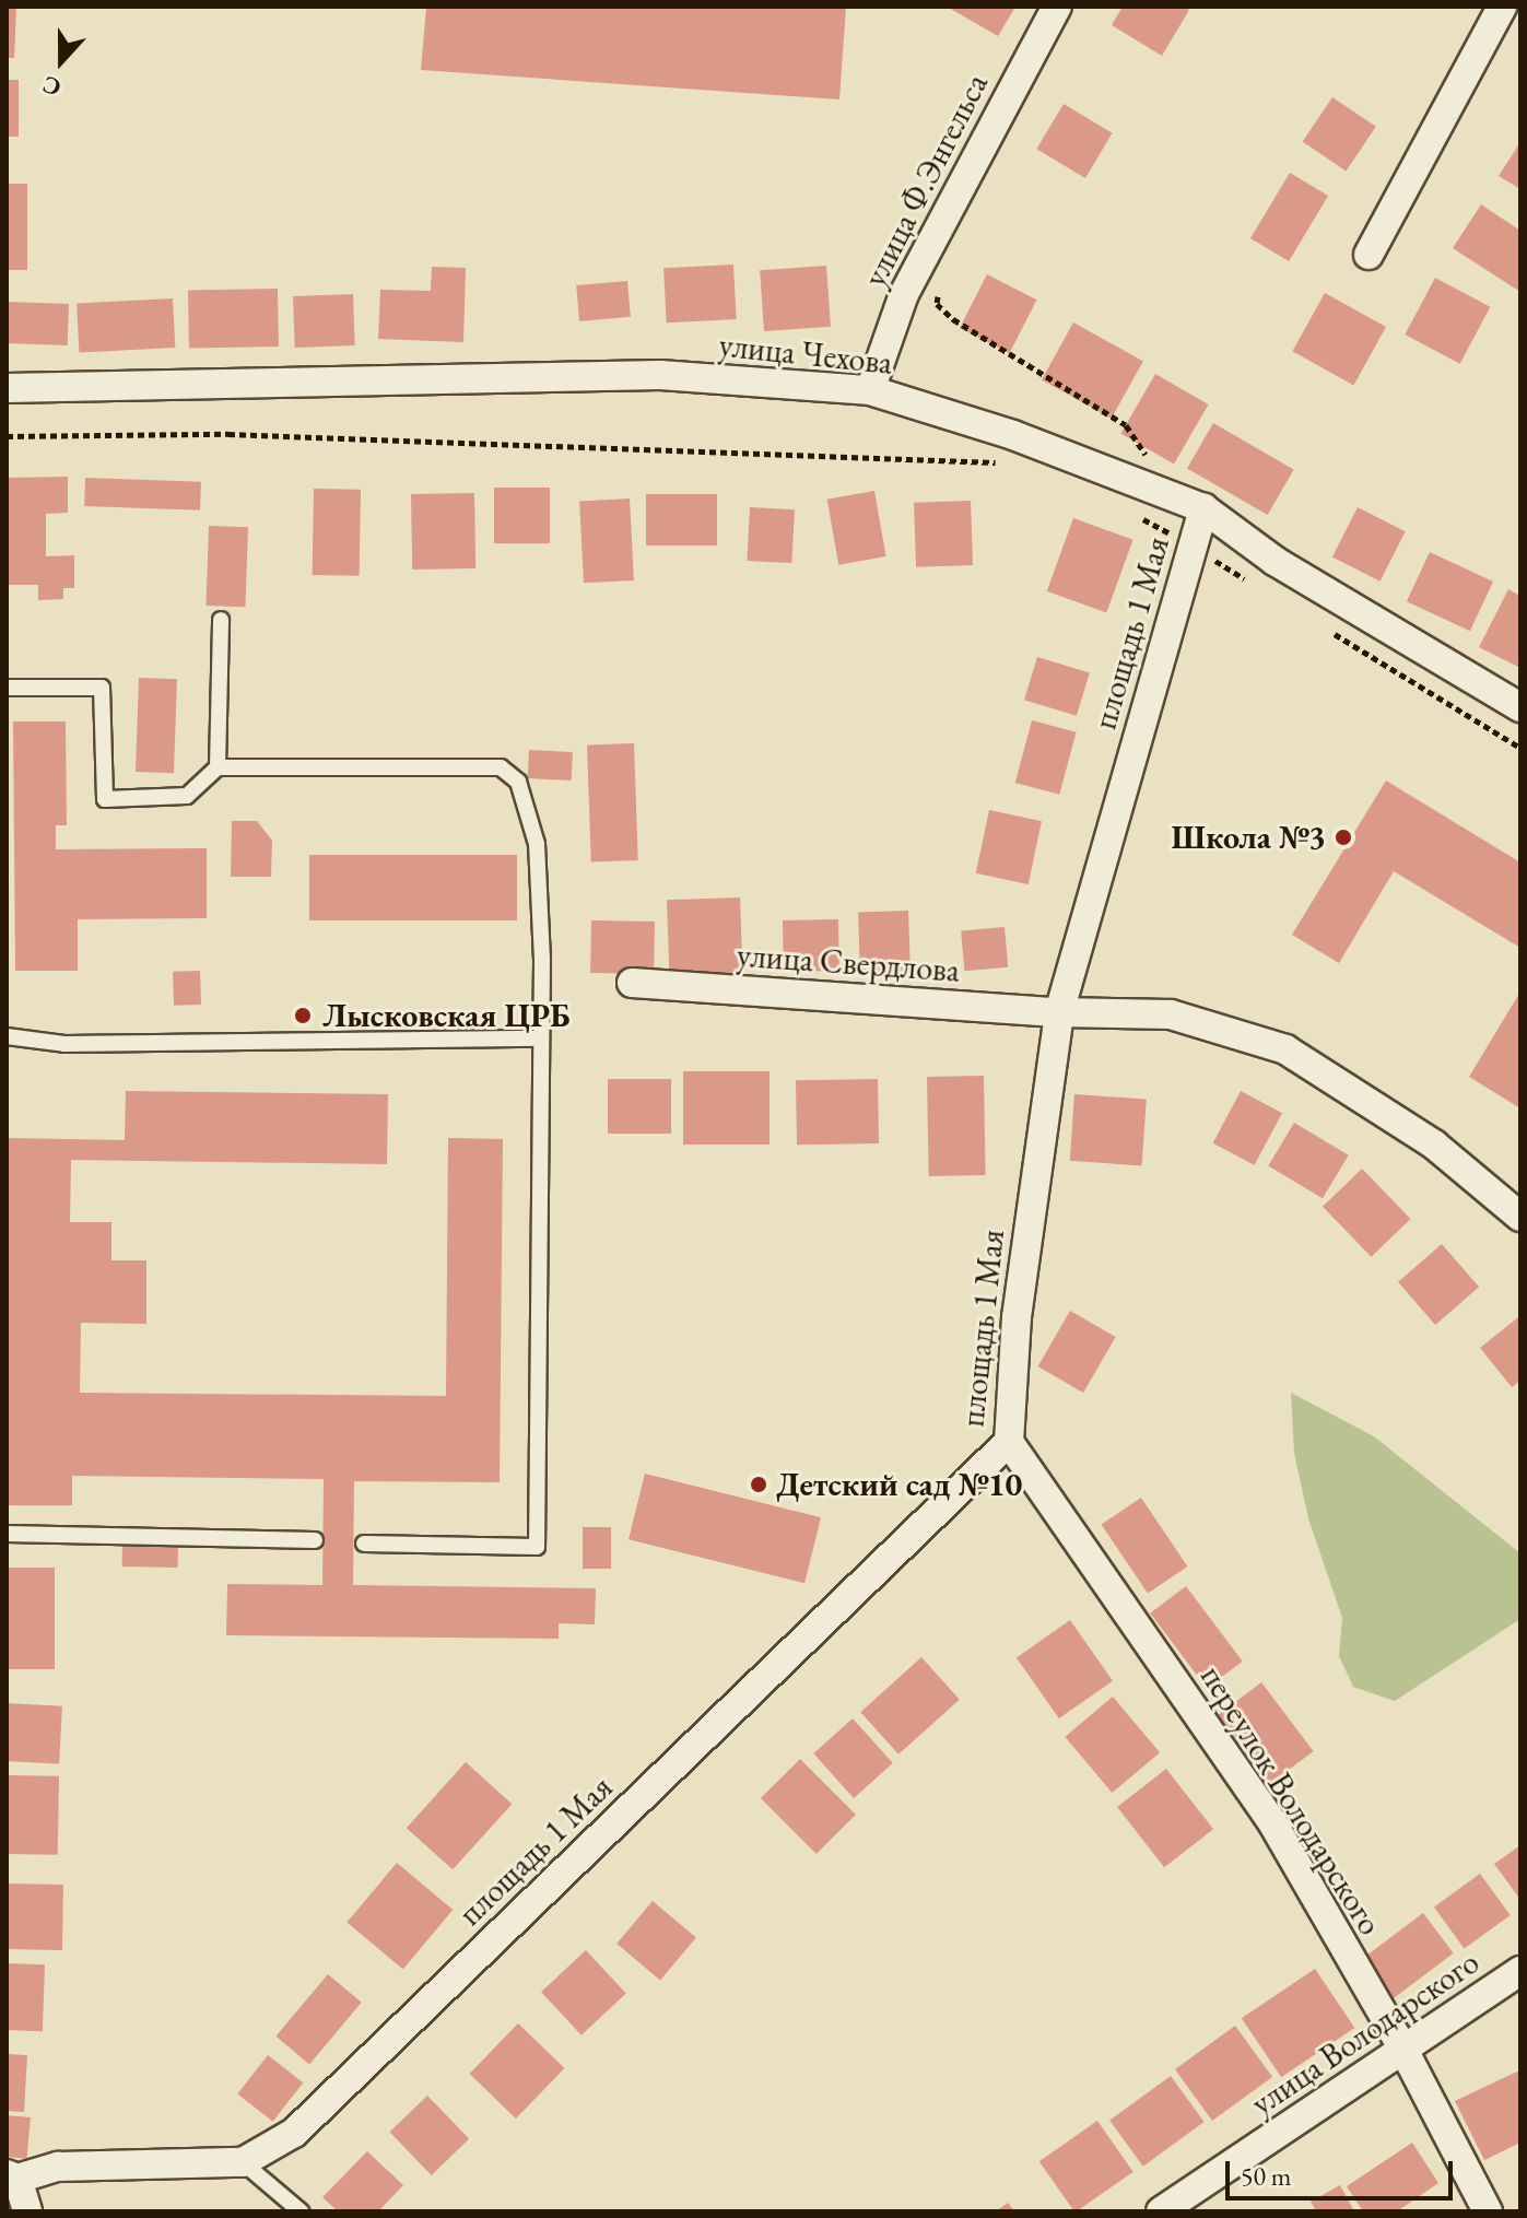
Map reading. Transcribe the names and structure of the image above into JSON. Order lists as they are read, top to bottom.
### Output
{
  "streets": {
    "street": [
      "улица Ф.Энгельса",
      "улица Чехова",
      "площадь 1 Мая",
      "улица Свердлова",
      "переулок Володарского",
      "улица Володарского"
    ]
  },
  "crossings": [
    ["улица Ф.Энгельса", "улица Чехова"],
    ["улица Чехова", "площадь 1 Мая"],
    ["площадь 1 Мая", "улица Свердлова"],
    ["площадь 1 Мая", "переулок Володарского"],
    ["переулок Володарского", "улица Володарского"]
  ],
  "places": ["Школа №3", "Лысковская ЦРБ", "Детский сад №10"],
  "scale_bar": "50 m",
  "north": "bottom"
}
